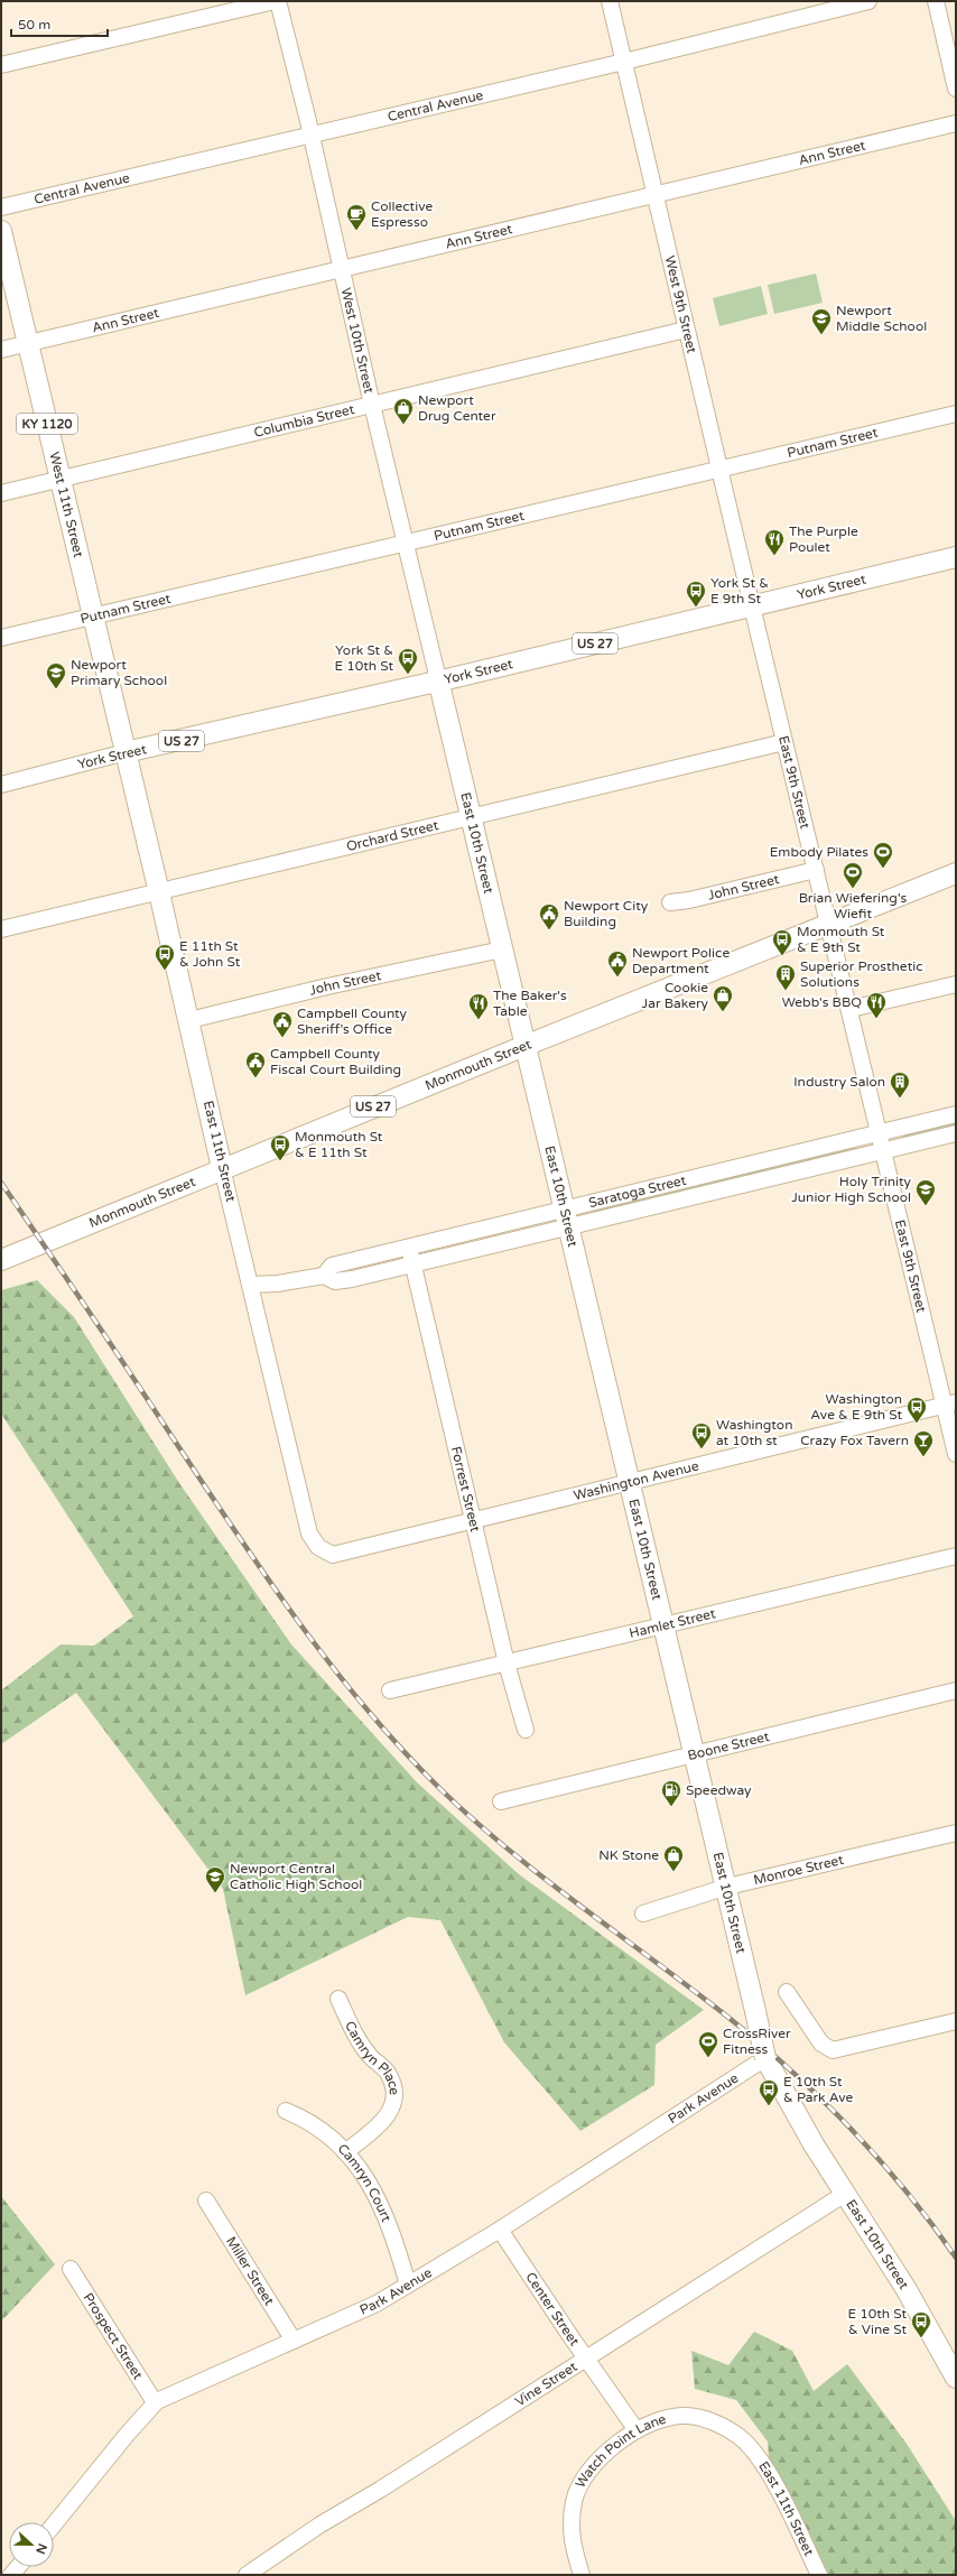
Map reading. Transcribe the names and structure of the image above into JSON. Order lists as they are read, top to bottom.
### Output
{
  "streets": {
    "main road": [
      "KY 1120",
      "West 11th Street",
      "York Street",
      "US 27",
      "East 10th Street",
      "Monmouth Street",
      "East 11th Street"
    ],
    "street": [
      "Central Avenue",
      "Ann Street",
      "West 9th Street",
      "West 10th Street",
      "Columbia Street",
      "Putnam Street",
      "East 9th Street",
      "Orchard Street",
      "John Street",
      "Saratoga Street",
      "Washington Avenue",
      "Forrest Street",
      "Hamlet Street",
      "Boone Street",
      "Monroe Street",
      "Camryn Place",
      "Park Avenue",
      "Camryn Court",
      "Miller Street",
      "Center Street",
      "Prospect Street",
      "Vine Street",
      "Watch Point Lane"
    ]
  },
  "crossings": [
    ["Central Avenue", "West 9th Street"],
    ["Central Avenue", "West 10th Street"],
    ["Ann Street", "West 9th Street"],
    ["Ann Street", "West 10th Street"],
    ["Ann Street", "West 11th Street"],
    ["West 9th Street", "Columbia Street"],
    ["West 9th Street", "Putnam Street"],
    ["West 9th Street", "York Street"],
    ["West 9th Street", "East 9th Street"],
    ["West 10th Street", "Columbia Street"],
    ["West 10th Street", "Putnam Street"],
    ["West 10th Street", "York Street"],
    ["West 10th Street", "East 10th Street"],
    ["Columbia Street", "West 11th Street"],
    ["Putnam Street", "West 11th Street"],
    ["West 11th Street", "York Street"],
    ["West 11th Street", "East 11th Street"],
    ["York Street", "East 9th Street"],
    ["York Street", "East 10th Street"],
    ["York Street", "East 11th Street"],
    ["East 9th Street", "Orchard Street"],
    ["East 9th Street", "John Street"],
    ["East 9th Street", "Monmouth Street"],
    ["East 9th Street", "Saratoga Street"],
    ["East 9th Street", "Washington Avenue"],
    ["Orchard Street", "East 10th Street"],
    ["Orchard Street", "East 11th Street"],
    ["East 10th Street", "John Street"],
    ["East 10th Street", "Monmouth Street"],
    ["East 10th Street", "Saratoga Street"],
    ["East 10th Street", "Washington Avenue"],
    ["East 10th Street", "Hamlet Street"],
    ["East 10th Street", "Boone Street"],
    ["East 10th Street", "Monroe Street"],
    ["East 10th Street", "Park Avenue"],
    ["East 10th Street", "Vine Street"],
    ["John Street", "East 11th Street"],
    ["Monmouth Street", "East 11th Street"],
    ["East 11th Street", "Saratoga Street"],
    ["East 11th Street", "Washington Avenue"],
    ["East 11th Street", "Watch Point Lane"],
    ["Saratoga Street", "Forrest Street"],
    ["Washington Avenue", "Forrest Street"],
    ["Forrest Street", "Hamlet Street"],
    ["Camryn Place", "Camryn Court"],
    ["Park Avenue", "Camryn Court"],
    ["Park Avenue", "Miller Street"],
    ["Park Avenue", "Center Street"],
    ["Park Avenue", "Prospect Street"],
    ["Center Street", "Vine Street"],
    ["Center Street", "Watch Point Lane"]
  ],
  "places": {
    "cafe": ["Collective Espresso"],
    "school or university": [
      "Newport Middle School",
      "Newport Primary School",
      "Holy Trinity Junior High School",
      "Newport Central Catholic High School"
    ],
    "shop": ["Newport Drug Center", "Cookie Jar Bakery", "NK Stone"],
    "restaurant": ["The Purple Poulet", "Webb's BBQ", "The Baker's Table"],
    "bus stop": [
      "York St & E 9th St",
      "York St & E 10th St",
      "Monmouth St & E 9th St",
      "E 11th St & John St",
      "Monmouth St & E 11th St",
      "Washington Ave & E 9th St",
      "Washington at 10th st",
      "E 10th St & Park Ave",
      "E 10th St & Vine St"
    ],
    "sports": ["Embody Pilates", "Brian Wiefering's Wiefit", "CrossRiver Fitness"],
    "public building": [
      "Newport City Building",
      "Newport Police Department",
      "Campbell County Sheriff’s Office",
      "Campbell County Fiscal Court Building"
    ],
    "building": ["Superior Prosthetic Solutions", "Industry Salon"],
    "bar": ["Crazy Fox Tavern"],
    "fuel station": ["Speedway"]
  },
  "scale_bar": "50 m",
  "north": "right"
}
